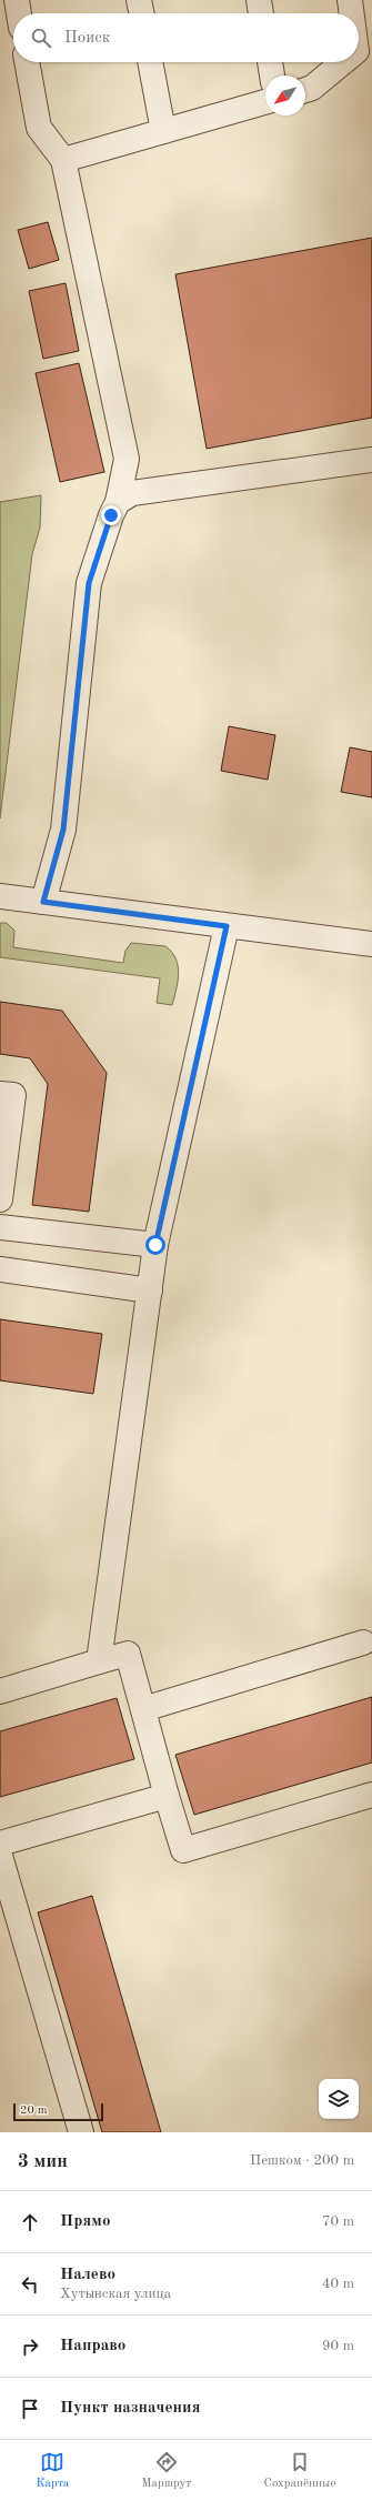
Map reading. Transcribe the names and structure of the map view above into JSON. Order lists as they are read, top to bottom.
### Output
{
  "scale_bar": "20 m",
  "north": "bottom left",
  "page": {
    "search": "Поиск",
    "scale": "20 m",
    "heading": ["3 мин", "Пешком · 200 m"],
    "list": [
      ["Прямо", "70 m"],
      ["Налево", "Хутынская улица", "40 m"],
      ["Направо", "90 m"],
      "Пункт назначения"
    ],
    "nav": ["Карта", "Маршрут", "Сохранённые"]
  }
}
